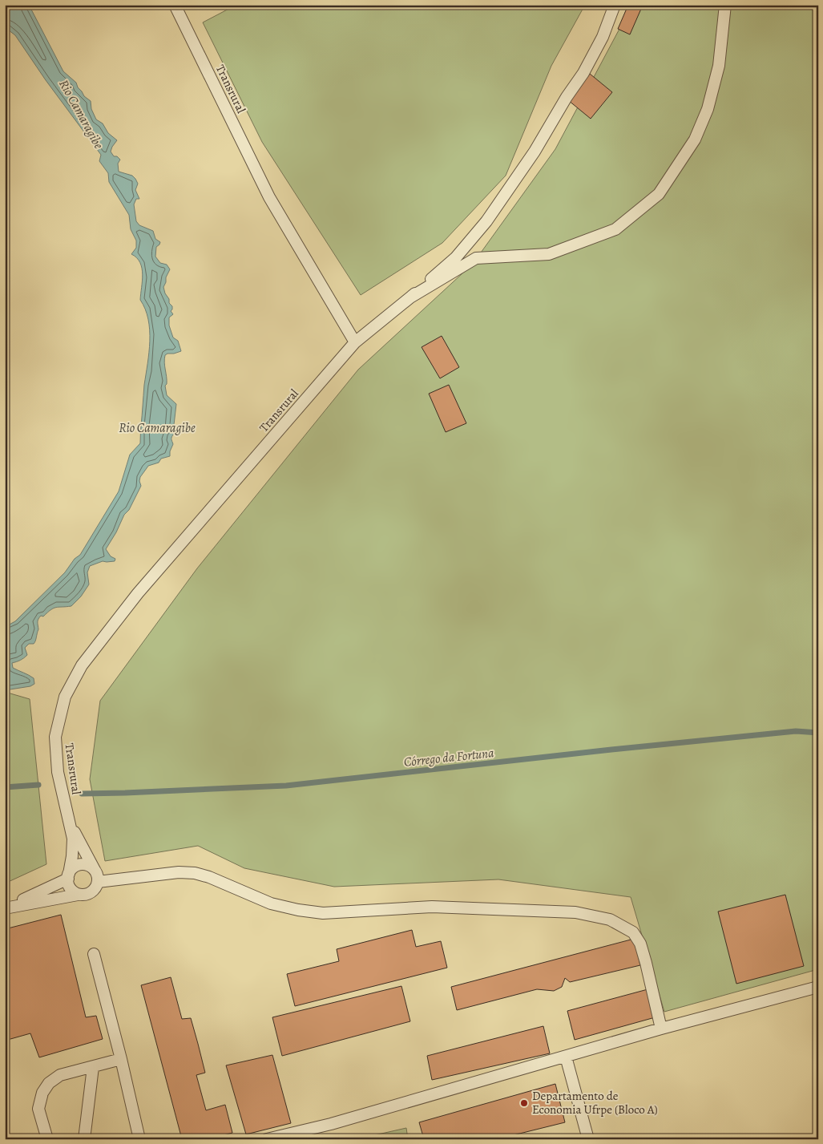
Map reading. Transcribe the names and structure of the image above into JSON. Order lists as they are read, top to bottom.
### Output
{
  "streets": {
    "lane": ["Transrural"]
  },
  "water": ["Rio Camaragibe", "Córrego da Fortuna"],
  "places": ["Departamento de Economia Ufrpe (Bloco A)"]
}
